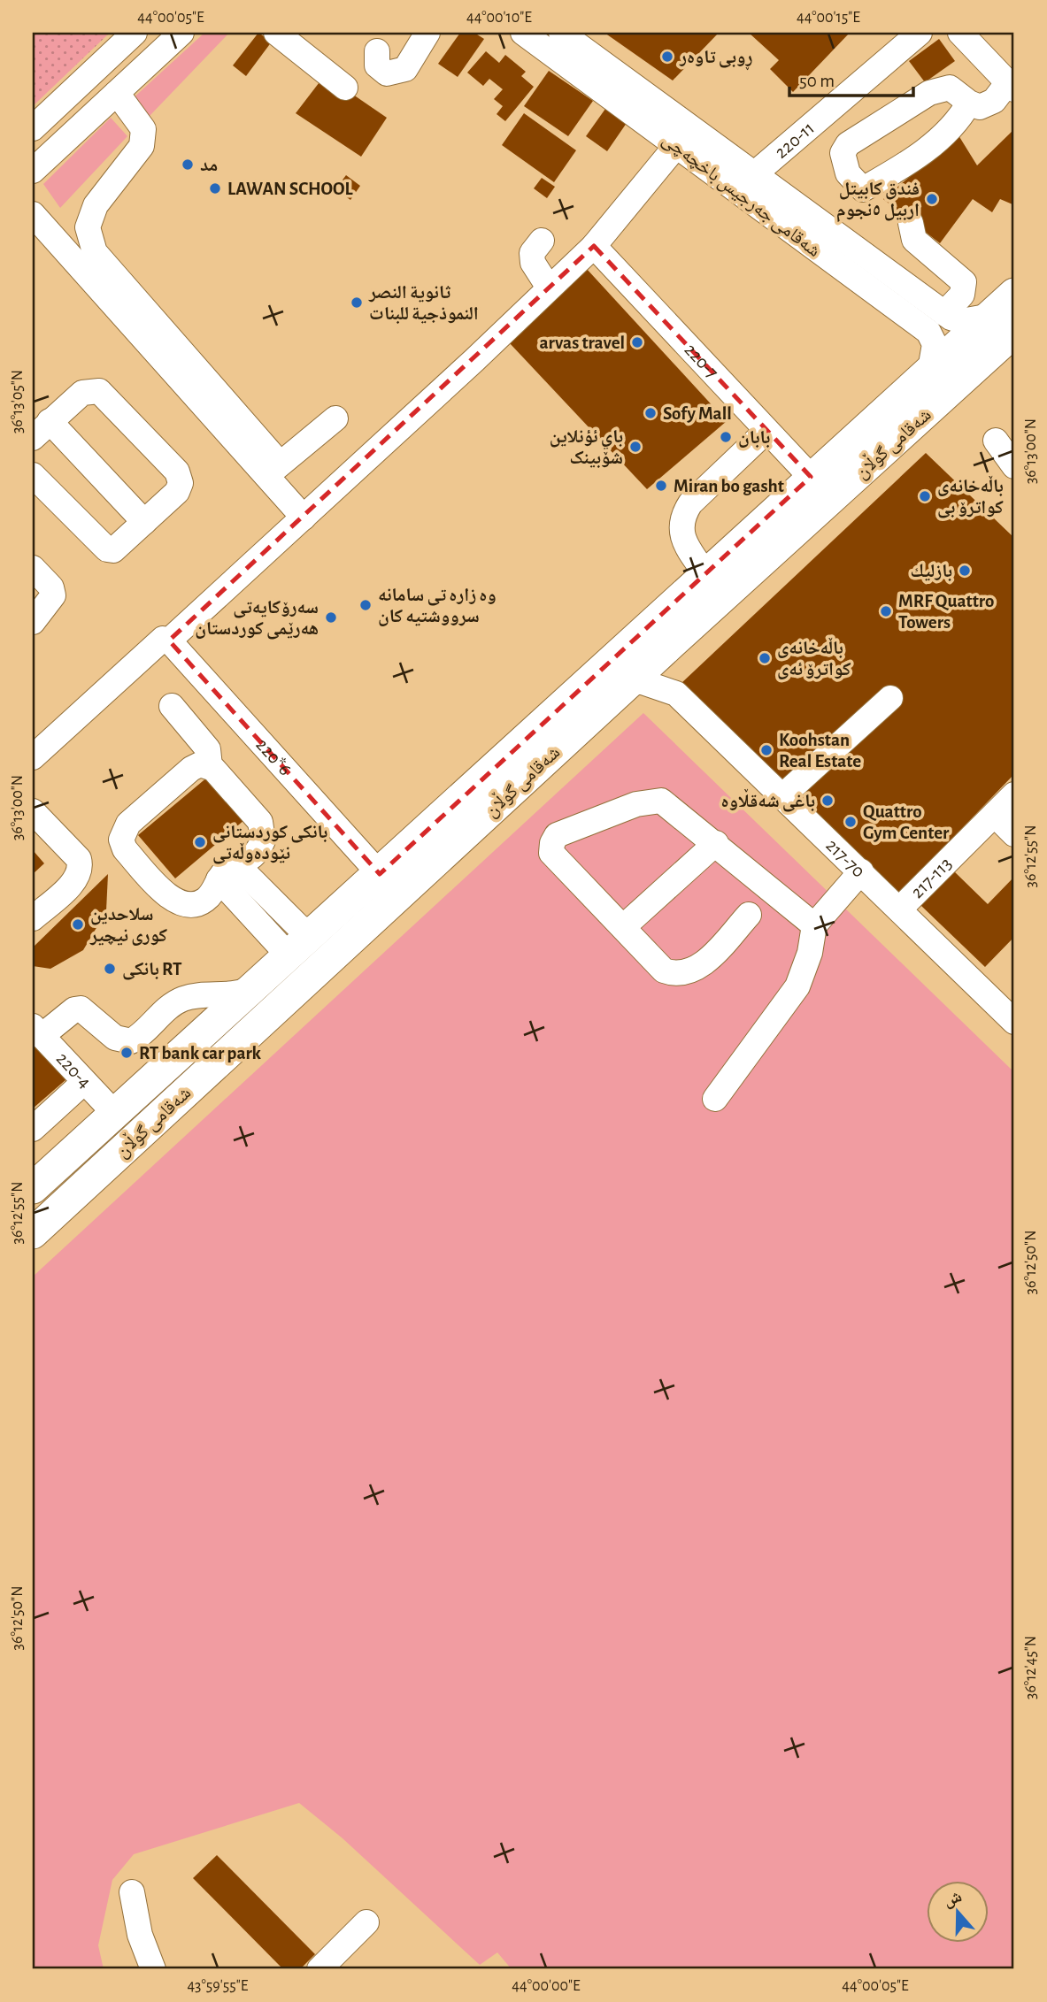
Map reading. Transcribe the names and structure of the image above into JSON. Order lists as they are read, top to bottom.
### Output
{
  "streets": {
    "main road": ["شەقامی گوڵان"],
    "street": [
      "220-11",
      "شەقامی جەرجیس باخچەچی",
      "220-7",
      "220*6",
      "217-70",
      "217-113",
      "220-4"
    ]
  },
  "crossings": [
    ["220-11", "شەقامی جەرجیس باخچەچی"],
    ["شەقامی جەرجیس باخچەچی", "شەقامی گوڵان"],
    ["220-7", "شەقامی گوڵان"],
    ["شەقامی گوڵان", "220*6"],
    ["شەقامی گوڵان", "217-70"],
    ["شەقامی گوڵان", "220-4"],
    ["217-70", "217-113"]
  ],
  "places": [
    "ڕوبی تاوەر",
    "مد",
    "LAWAN SCHOOL",
    "فندق كابيتل اربيل ٥نجوم",
    "ثانوية النصر النموذجية للبنات",
    "arvas travel",
    "Sofy Mall",
    "بابان",
    "باي ئؤنلاین شۆبینک",
    "Miran bo gasht",
    "باڵەخانەی کواترۆ بی",
    "بازليك",
    "وه زاره تى سامانه سرووشتيه كان",
    "MRF Quattro Towers",
    "سەرۆكایەتی هەرێمی كوردستان",
    "باڵەخانەی کواترۆ ئەی",
    "Koohstan Real Estate",
    "باغی شەقڵاوە",
    "Quattro Gym Center",
    "بانکی کوردستانی نێودەوڵەتی",
    "سلاحدین كوری نیچیر",
    "بانكی RT",
    "RT bank car park"
  ],
  "scale_bar": "50 m",
  "north": "top",
  "coordinates": [
    "44°00'05\"E",
    "44°00'10\"E",
    "44°00'15\"E",
    "36°13'05\"N",
    "36°13'00\"N",
    "36°12'55\"N",
    "36°12'50\"N",
    "36°12'45\"N",
    "43°59'55\"E",
    "44°00'00\"E"
  ]
}
